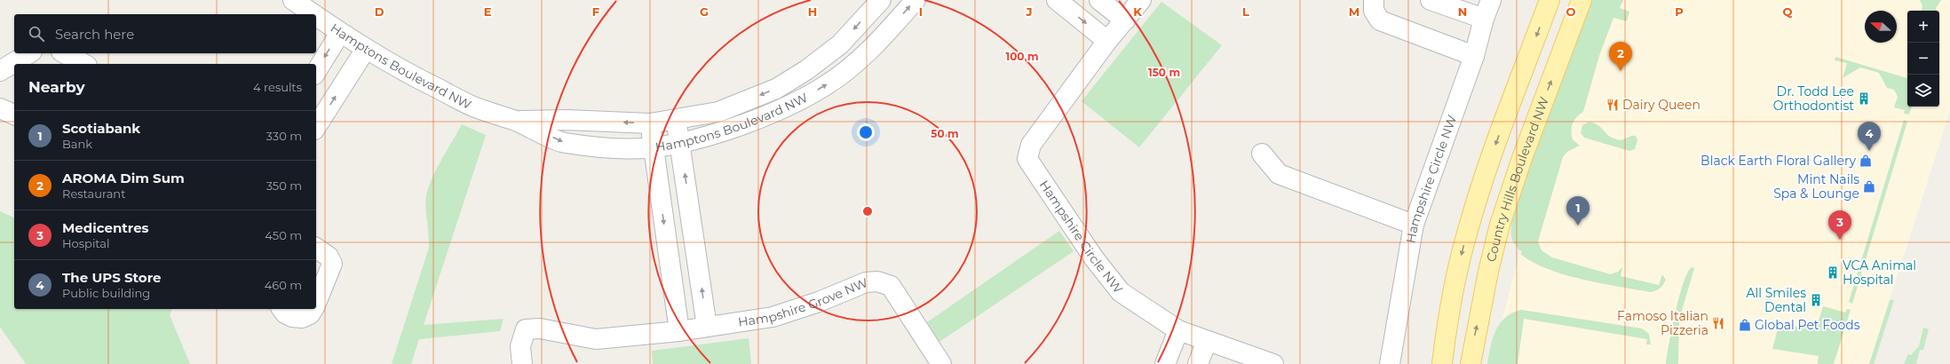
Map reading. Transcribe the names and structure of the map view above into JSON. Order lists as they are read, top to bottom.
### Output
{
  "streets": {
    "main road": ["Country Hills Boulevard NW"],
    "street": ["Hamptons Boulevard NW", "Hampshire Circle NW", "Hampshire Grove NW"]
  },
  "places": {
    "building": ["Dr. Todd Lee Orthodontist", "VCA Animal Hospital", "All Smiles Dental"],
    "restaurant": ["Dairy Queen", "Famoso Italian Pizzeria"],
    "shop": ["Black Earth Floral Gallery", "Mint Nails Spa & Lounge", "Global Pet Foods"]
  },
  "north": "left",
  "page": {
    "map_buttons": ["+", "−"],
    "search": "Search here",
    "pins": [
      "2",
      "4",
      "1",
      "3"
    ],
    "heading": ["Nearby", "4 results"],
    "list": [
      {
        "mark": "1",
        "name": "Scotiabank",
        "note": "Bank",
        "value": "330 m"
      },
      {
        "mark": "2",
        "name": "AROMA Dim Sum",
        "note": "Restaurant",
        "value": "350 m"
      },
      {
        "mark": "3",
        "name": "Medicentres",
        "note": "Hospital",
        "value": "450 m"
      },
      {
        "mark": "4",
        "name": "The UPS Store",
        "note": "Public building",
        "value": "460 m"
      }
    ]
  },
  "grid": {
    "columns": [
      "D",
      "E",
      "F",
      "G",
      "H",
      "I",
      "J",
      "K",
      "L",
      "M",
      "N",
      "O",
      "P",
      "Q"
    ]
  },
  "rings": ["100 m", "150 m", "50 m"]
}
